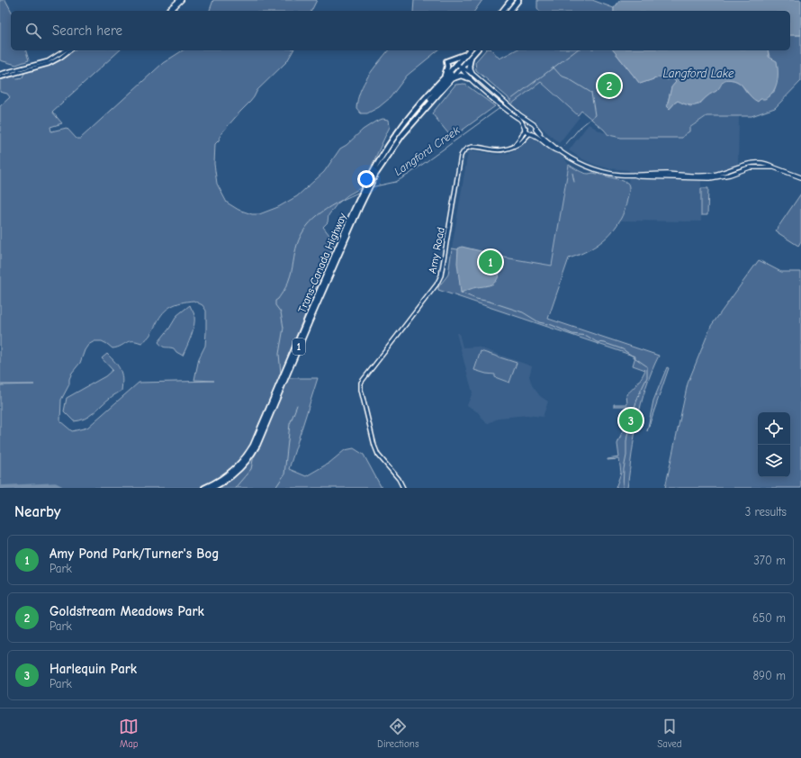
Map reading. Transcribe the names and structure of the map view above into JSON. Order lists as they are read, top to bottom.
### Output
{
  "streets": {
    "highway": ["Trans-Canada Highway", "1"],
    "street": ["Amy Road"]
  },
  "water": ["Langford Lake", "Langford Creek"],
  "page": {
    "search": "Search here",
    "pins": ["2", "1", "3"],
    "heading": ["Nearby", "3 results"],
    "list": [
      {
        "mark": "1",
        "name": "Amy Pond Park/Turner's Bog",
        "note": "Park",
        "value": "370 m"
      },
      {
        "mark": "2",
        "name": "Goldstream Meadows Park",
        "note": "Park",
        "value": "650 m"
      },
      {
        "mark": "3",
        "name": "Harlequin Park",
        "note": "Park",
        "value": "890 m"
      }
    ],
    "nav": ["Map", "Directions", "Saved"]
  }
}
